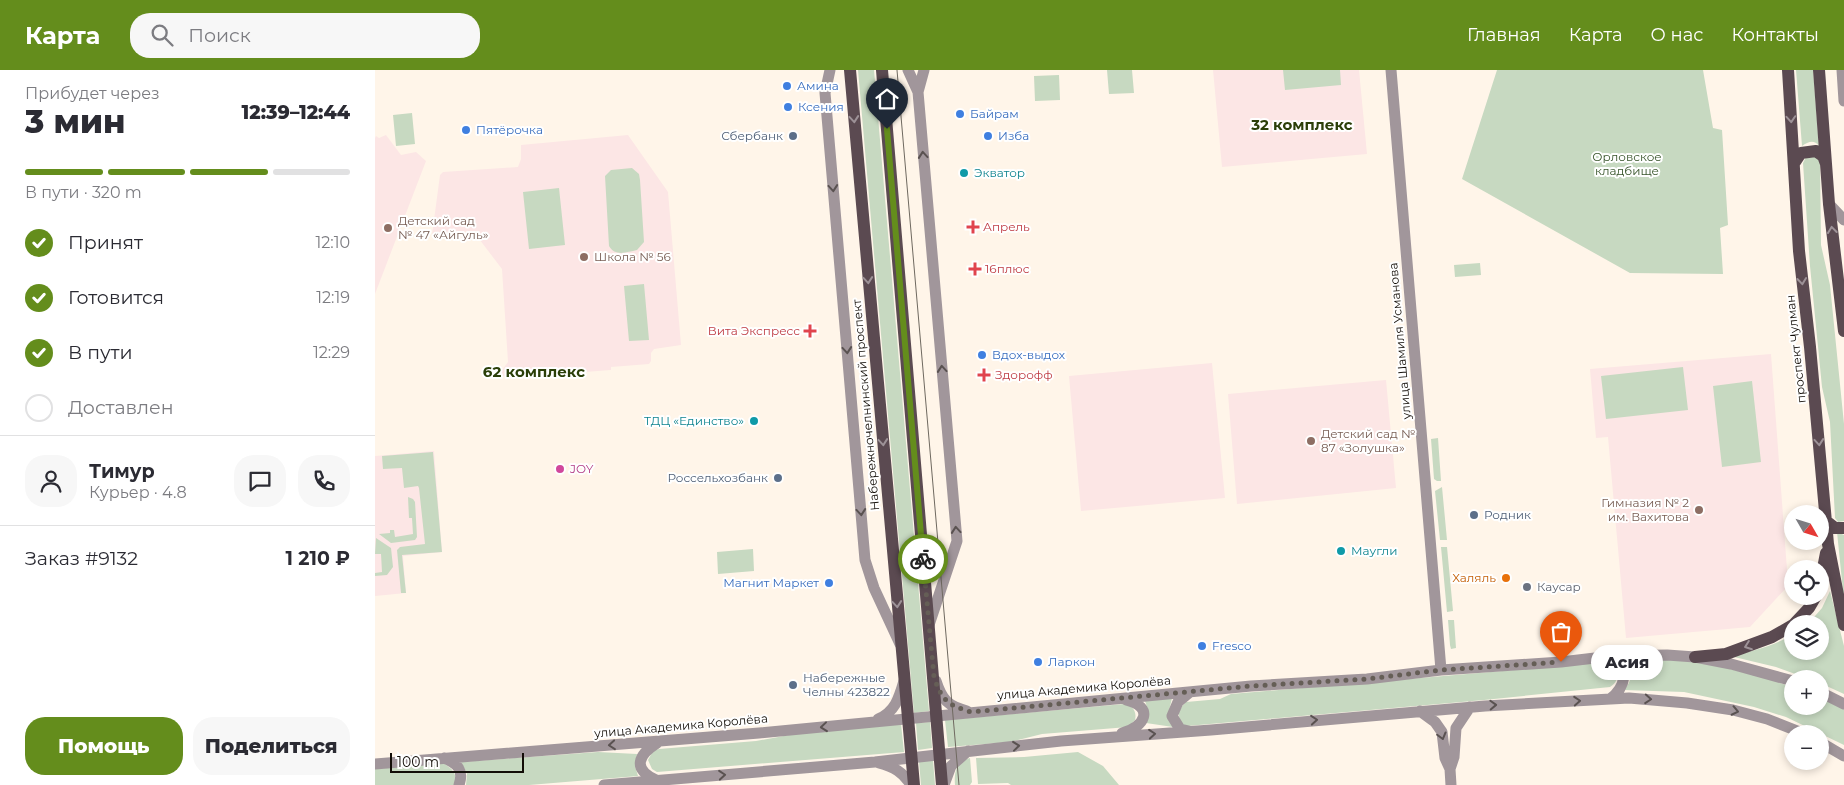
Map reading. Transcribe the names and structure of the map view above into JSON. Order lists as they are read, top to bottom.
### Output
{
  "streets": {
    "main road": ["проспект Чулман", "Набережночелнинский проспект"],
    "street": ["улица Шамиля Усманова", "улица Академика Королёва"]
  },
  "crossings": [
    ["улица Шамиля Усманова", "улица Академика Королёва"],
    ["Набережночелнинский проспект", "улица Академика Королёва"]
  ],
  "districts": ["32 комплекс", "62 комплекс"],
  "parks": ["Орловское кладбище"],
  "places": {
    "other": [
      "Амина",
      "Ксения",
      "Байрам",
      "Пятёрочка",
      "Сбербанк",
      "Изба",
      "Экватор",
      "Детский сад № 47 «Айгуль»",
      "Школа № 56",
      "Вдох-выдох",
      "ТДЦ «Единство»",
      "Детский сад № 87 «Золушка»",
      "JOY",
      "Россельхозбанк",
      "Гимназия № 2 им. Вахитова",
      "Родник",
      "Маугли",
      "Халяль",
      "Магнит Маркет",
      "Каусар",
      "Fresco",
      "Ларкон",
      "Асия",
      "Набережные Челны 423822"
    ],
    "health": [
      "Апрель",
      "16плюс",
      "Вита Экспресс",
      "Здорофф"
    ]
  },
  "scale_bar": "100 m",
  "north": "bottom right",
  "page": {
    "header": "Карта",
    "search": "Поиск",
    "nav": [
      "Главная",
      "Карта",
      "О нас",
      "Контакты"
    ],
    "heading": ["3 мин", "Прибудет через", "12:39–12:44"],
    "panel": [
      "Тимур",
      "Курьер · 4.8",
      "Заказ #9132",
      "1 210 ₽"
    ],
    "bar": "В пути · 320 m",
    "list": [
      ["Принят", "12:10"],
      ["Готовится", "12:19"],
      ["В пути", "12:29"],
      "Доставлен"
    ],
    "map_buttons": ["+", "−"],
    "bubble": "Асия",
    "buttons": ["Помощь", "Поделиться"],
    "scale": "100 m"
  }
}
